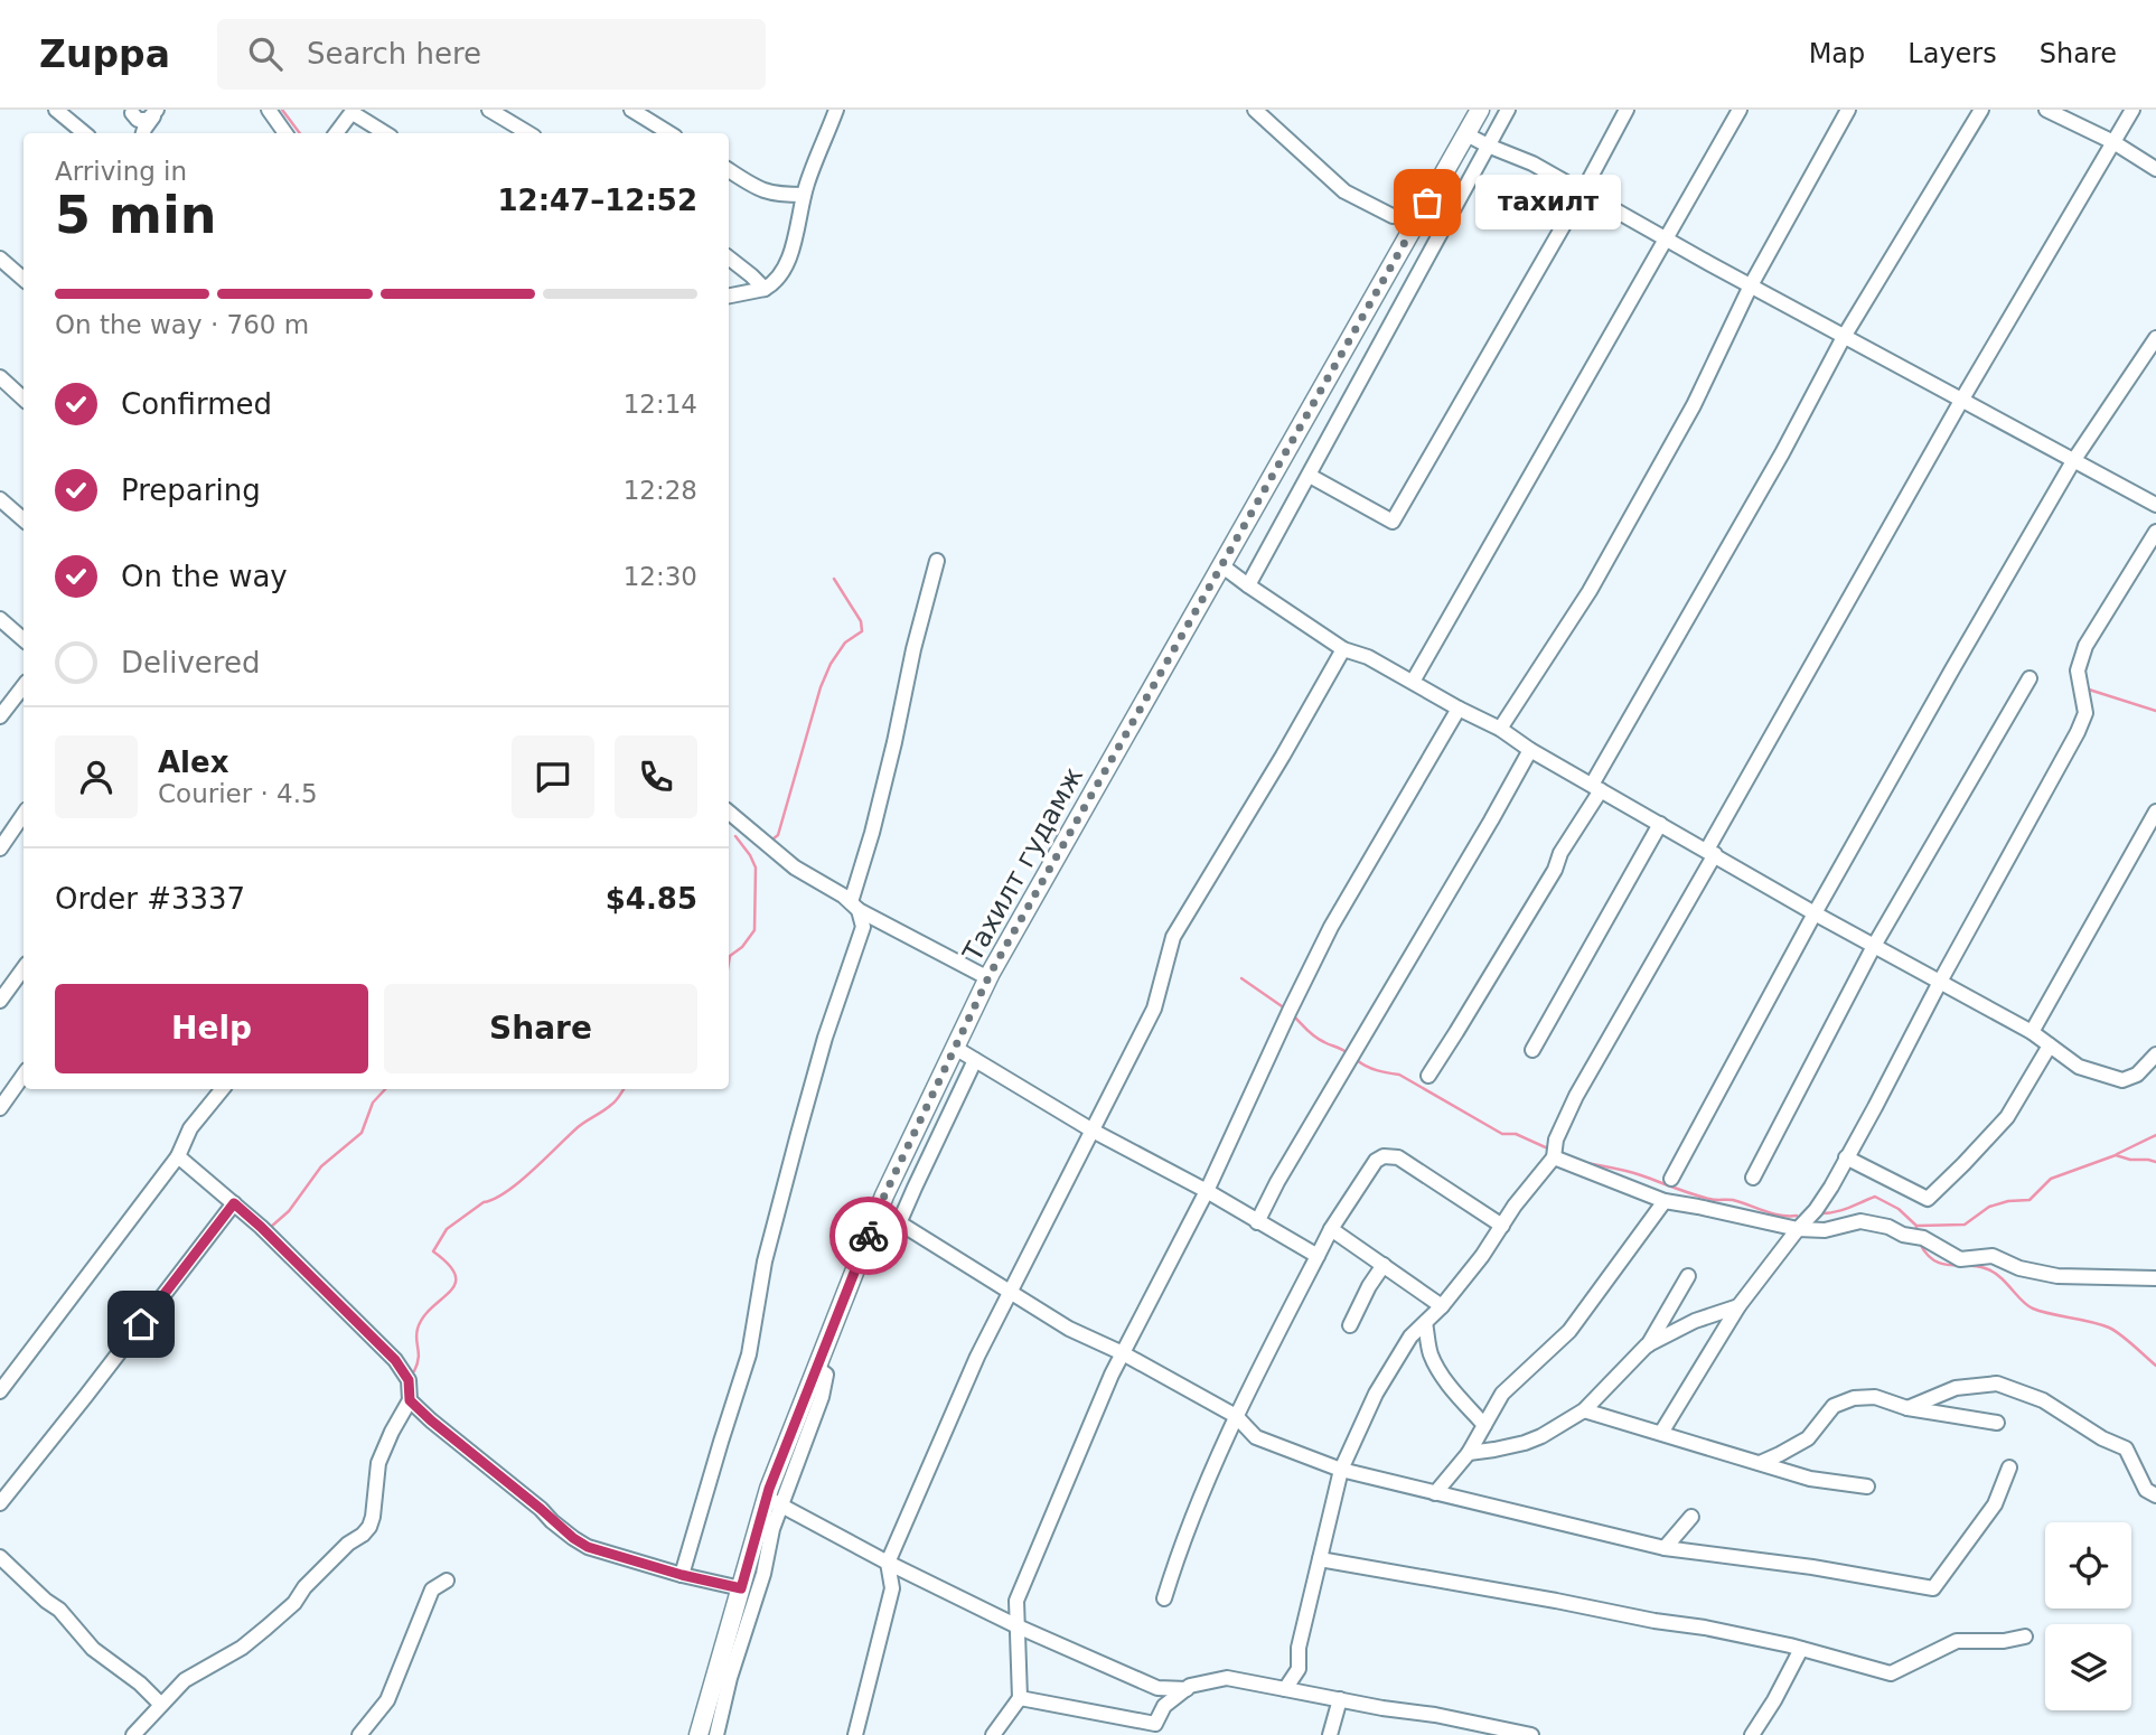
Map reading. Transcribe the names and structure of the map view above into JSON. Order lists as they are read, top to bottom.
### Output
{
  "streets": {
    "main road": ["Тахилт гудамж"]
  },
  "places": ["тахилт"],
  "page": {
    "header": "Zuppa",
    "search": "Search here",
    "nav": ["Map", "Layers", "Share"],
    "heading": ["5 min", "Arriving in", "12:47–12:52"],
    "panel": [
      "Alex",
      "Courier · 4.5",
      "Order #3337",
      "$4.85"
    ],
    "bubble": "тахилт",
    "bar": "On the way · 760 m",
    "list": [
      ["Confirmed", "12:14"],
      ["Preparing", "12:28"],
      ["On the way", "12:30"],
      "Delivered"
    ],
    "buttons": ["Help", "Share"]
  }
}
